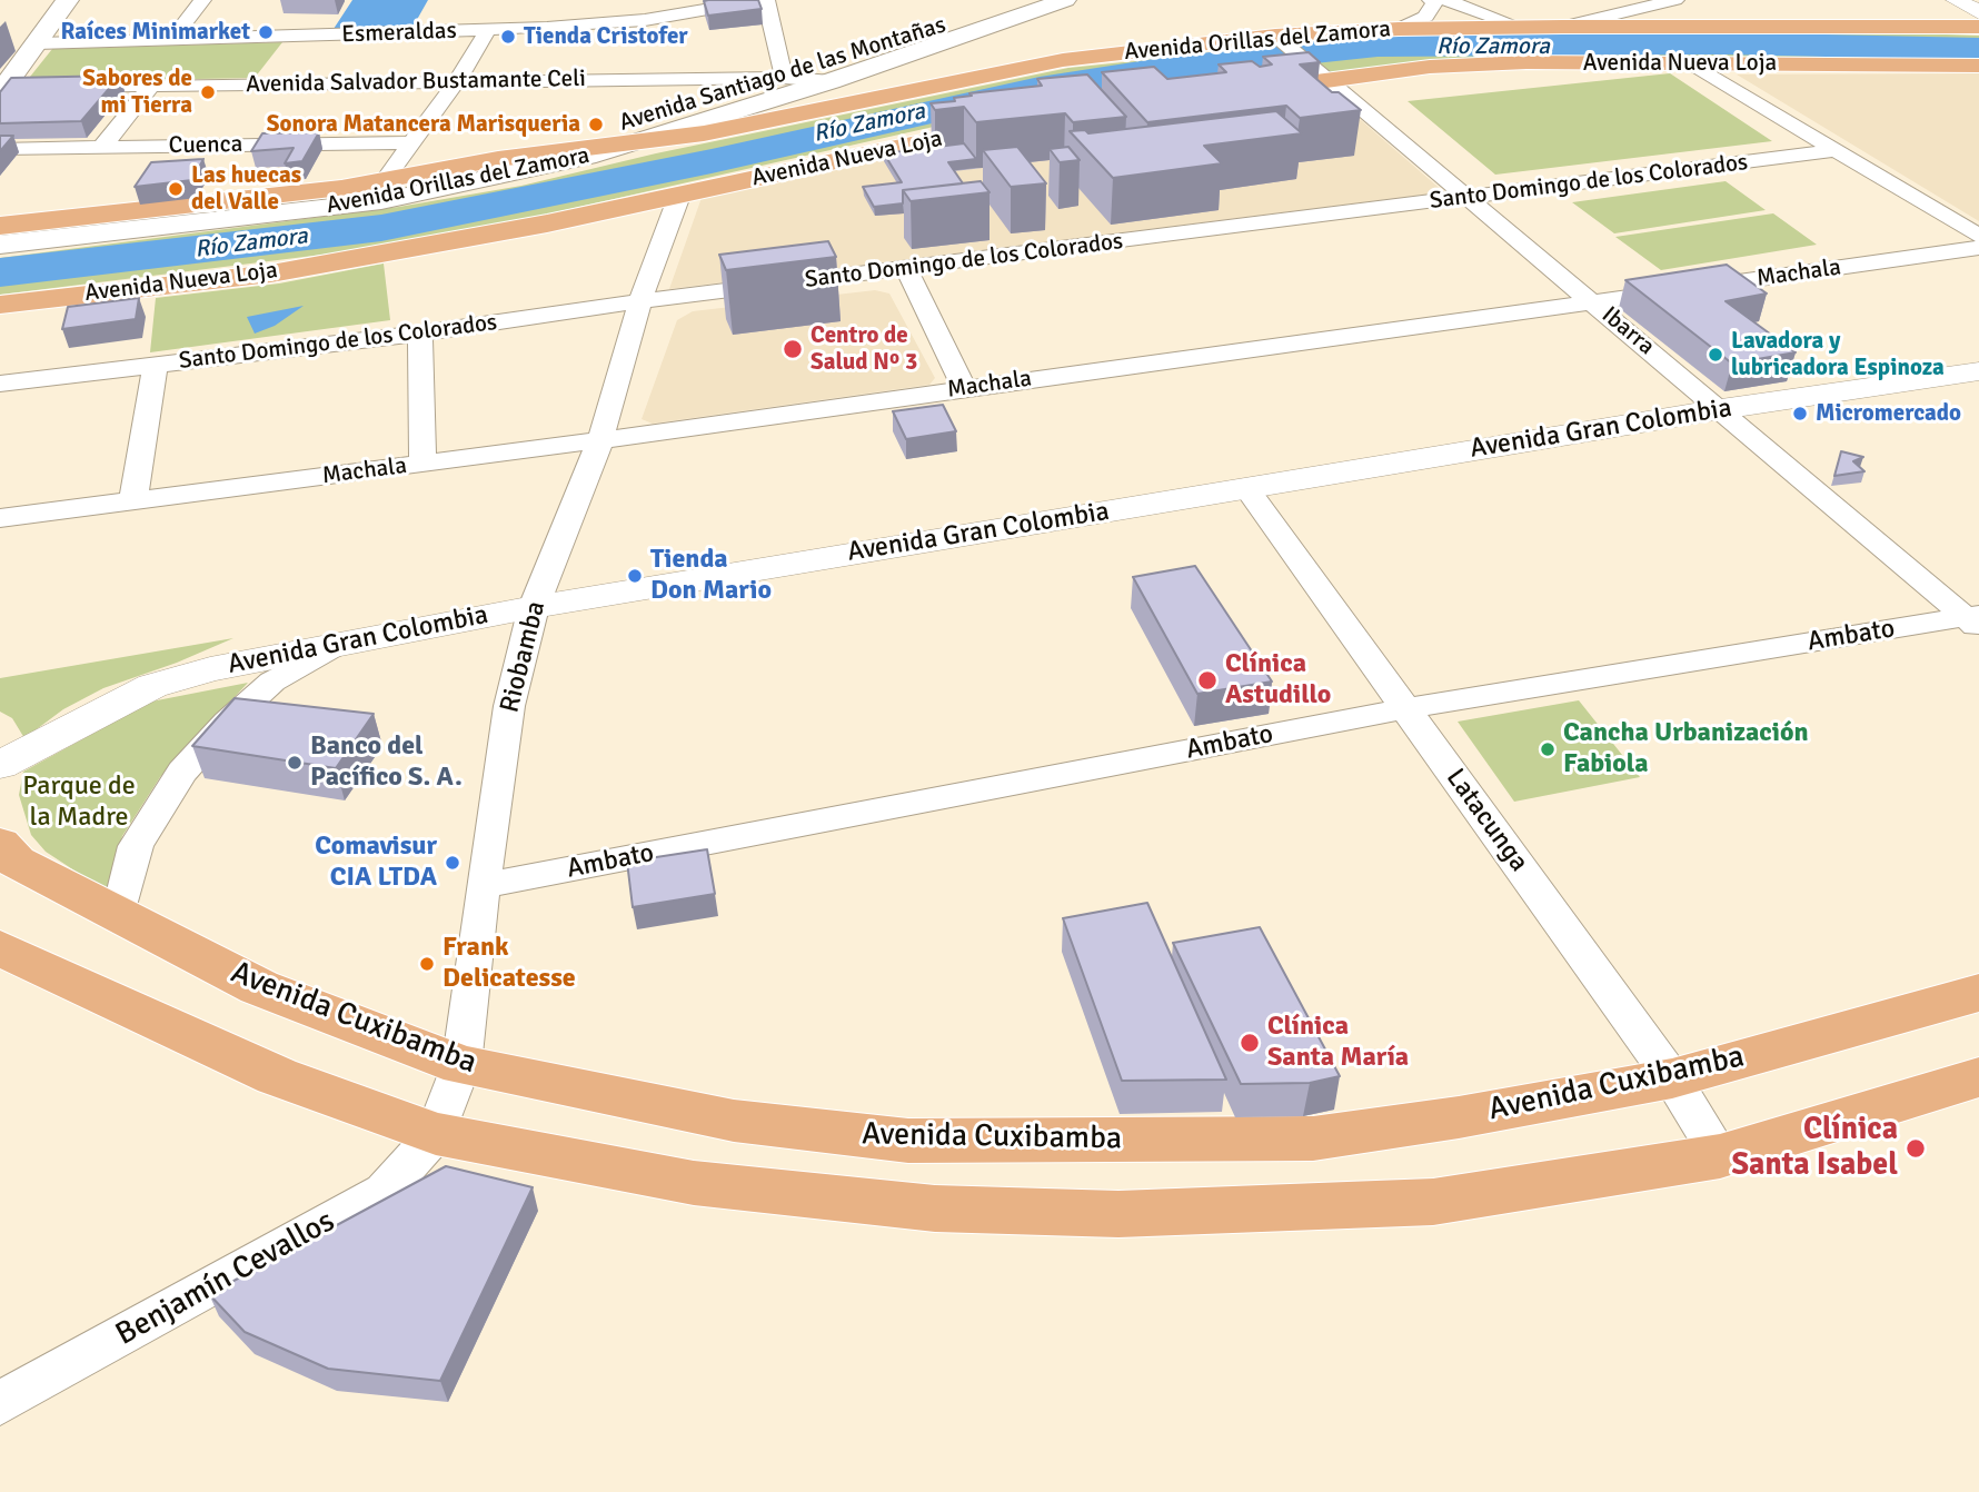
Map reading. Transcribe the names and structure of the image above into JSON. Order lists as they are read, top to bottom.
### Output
{
  "streets": {
    "main road": [
      "Avenida Orillas del Zamora",
      "Avenida Nueva Loja",
      "Avenida Santiago de las Montañas",
      "Avenida Cuxibamba"
    ],
    "street": [
      "Esmeraldas",
      "Avenida Salvador Bustamante Celi",
      "Cuenca",
      "Santo Domingo de los Colorados",
      "Machala",
      "Ibarra",
      "Avenida Gran Colombia",
      "Ambato",
      "Riobamba",
      "Latacunga",
      "Benjamín Cevallos"
    ]
  },
  "crossings": [
    ["Avenida Orillas del Zamora", "Avenida Santiago de las Montañas"],
    ["Avenida Orillas del Zamora", "Ibarra"],
    ["Avenida Nueva Loja", "Ibarra"],
    ["Avenida Nueva Loja", "Riobamba"],
    ["Avenida Santiago de las Montañas", "Avenida Salvador Bustamante Celi"],
    ["Santo Domingo de los Colorados", "Ibarra"],
    ["Santo Domingo de los Colorados", "Riobamba"],
    ["Machala", "Ibarra"],
    ["Machala", "Riobamba"],
    ["Ibarra", "Avenida Gran Colombia"],
    ["Ibarra", "Ambato"],
    ["Avenida Gran Colombia", "Riobamba"],
    ["Avenida Gran Colombia", "Latacunga"],
    ["Ambato", "Riobamba"],
    ["Ambato", "Latacunga"],
    ["Riobamba", "Avenida Cuxibamba"],
    ["Riobamba", "Benjamín Cevallos"],
    ["Latacunga", "Avenida Cuxibamba"]
  ],
  "water": ["Río Zamora"],
  "parks": ["Parque de la Madre"],
  "places": [
    "Raíces Minimarket",
    "Tienda Cristofer",
    "Sabores de mi Tierra",
    "Sonora Matancera Marisqueria",
    "Las huecas del Valle",
    "Centro de Salud Nº 3",
    "Lavadora y lubricadora Espinoza",
    "Micromercado",
    "Tienda Don Mario",
    "Clínica Astudillo",
    "Cancha Urbanización Fabiola",
    "Banco del Pacífico S. A.",
    "Comavisur CIA LTDA",
    "Frank Delicatesse",
    "Clínica Santa María",
    "Clínica Santa Isabel"
  ]
}
